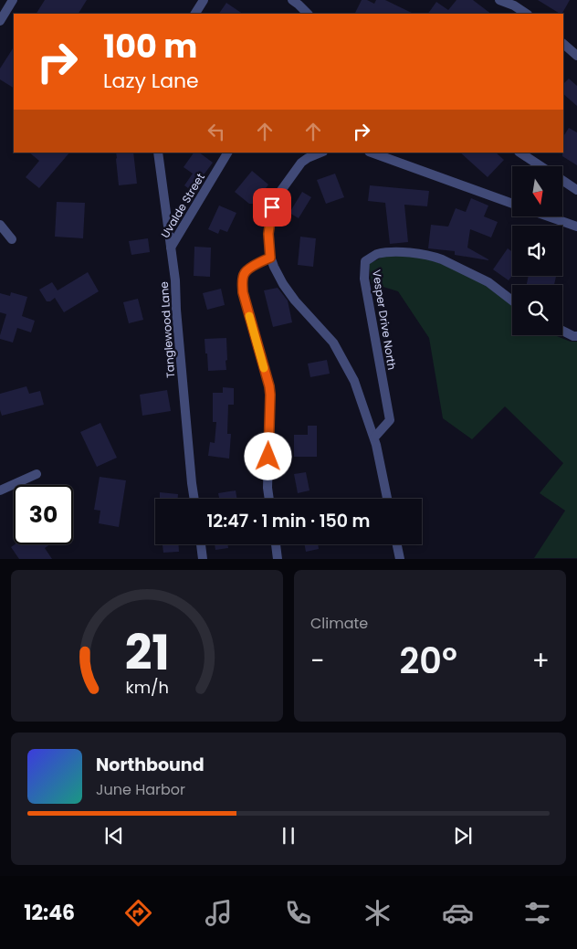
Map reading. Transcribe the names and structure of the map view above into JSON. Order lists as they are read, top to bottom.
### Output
{
  "streets": {
    "street": ["Uvalde Street", "Vesper Drive North", "Tanglewood Lane"]
  },
  "crossings": [
    ["Uvalde Street", "Tanglewood Lane"]
  ],
  "north": "bottom",
  "page": {
    "turn": ["100 m", "Lazy Lane"],
    "limit": "30",
    "trip": "12:47 · 1 min · 150 m",
    "tile": "Climate",
    "heat": ["−", "20°", "+"],
    "song": ["Northbound", "June Harbor"],
    "tabs": "12:46",
    "gauge": ["21", "km/h"]
  }
}
